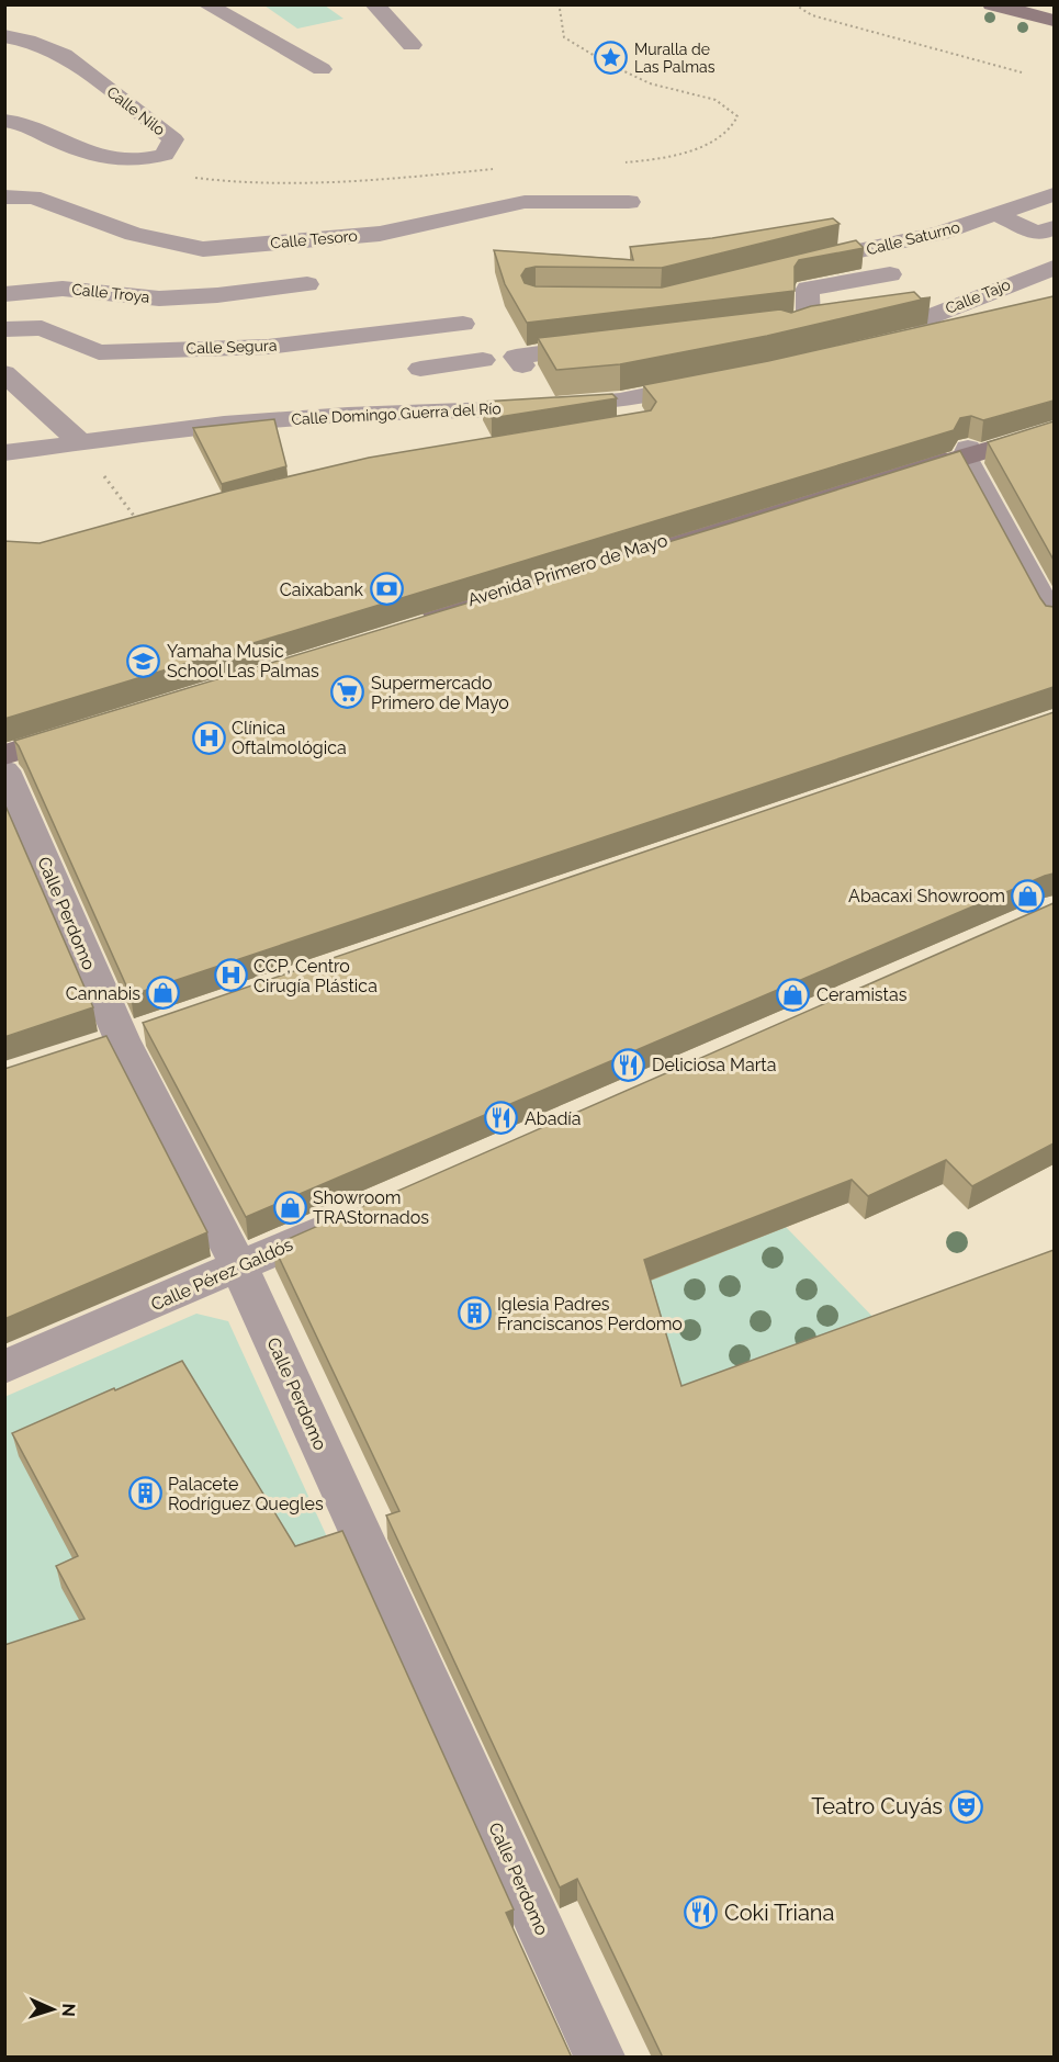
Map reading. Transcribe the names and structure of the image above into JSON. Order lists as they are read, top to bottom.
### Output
{
  "streets": {
    "street": [
      "Calle Nilo",
      "Calle Saturno",
      "Calle Tesoro",
      "Calle Troya",
      "Calle Tajo",
      "Calle Segura",
      "Calle Domingo Guerra del Río",
      "Avenida Primero de Mayo",
      "Calle Perdomo",
      "Calle Pérez Galdós"
    ]
  },
  "crossings": [
    ["Calle Segura", "Calle Domingo Guerra del Río"],
    ["Calle Perdomo", "Calle Pérez Galdós"]
  ],
  "places": {
    "place": ["Muralla de Las Palmas"],
    "bank": ["Caixabank"],
    "school or university": ["Yamaha Music School Las Palmas"],
    "supermarket": ["Supermercado Primero de Mayo"],
    "hospital": ["Clínica Oftalmológica", "CCP, Centro Cirugía Plástica"],
    "shop": [
      "Abacaxi Showroom",
      "Cannabis",
      "Ceramistas",
      "Showroom TRAStornados"
    ],
    "restaurant": ["Deliciosa Marta", "Abadía", "Coki Triana"],
    "building": ["Iglesia Padres Franciscanos Perdomo", "Palacete Rodríguez Quegles"],
    "theatre": ["Teatro Cuyás"]
  },
  "north": "right"
}
